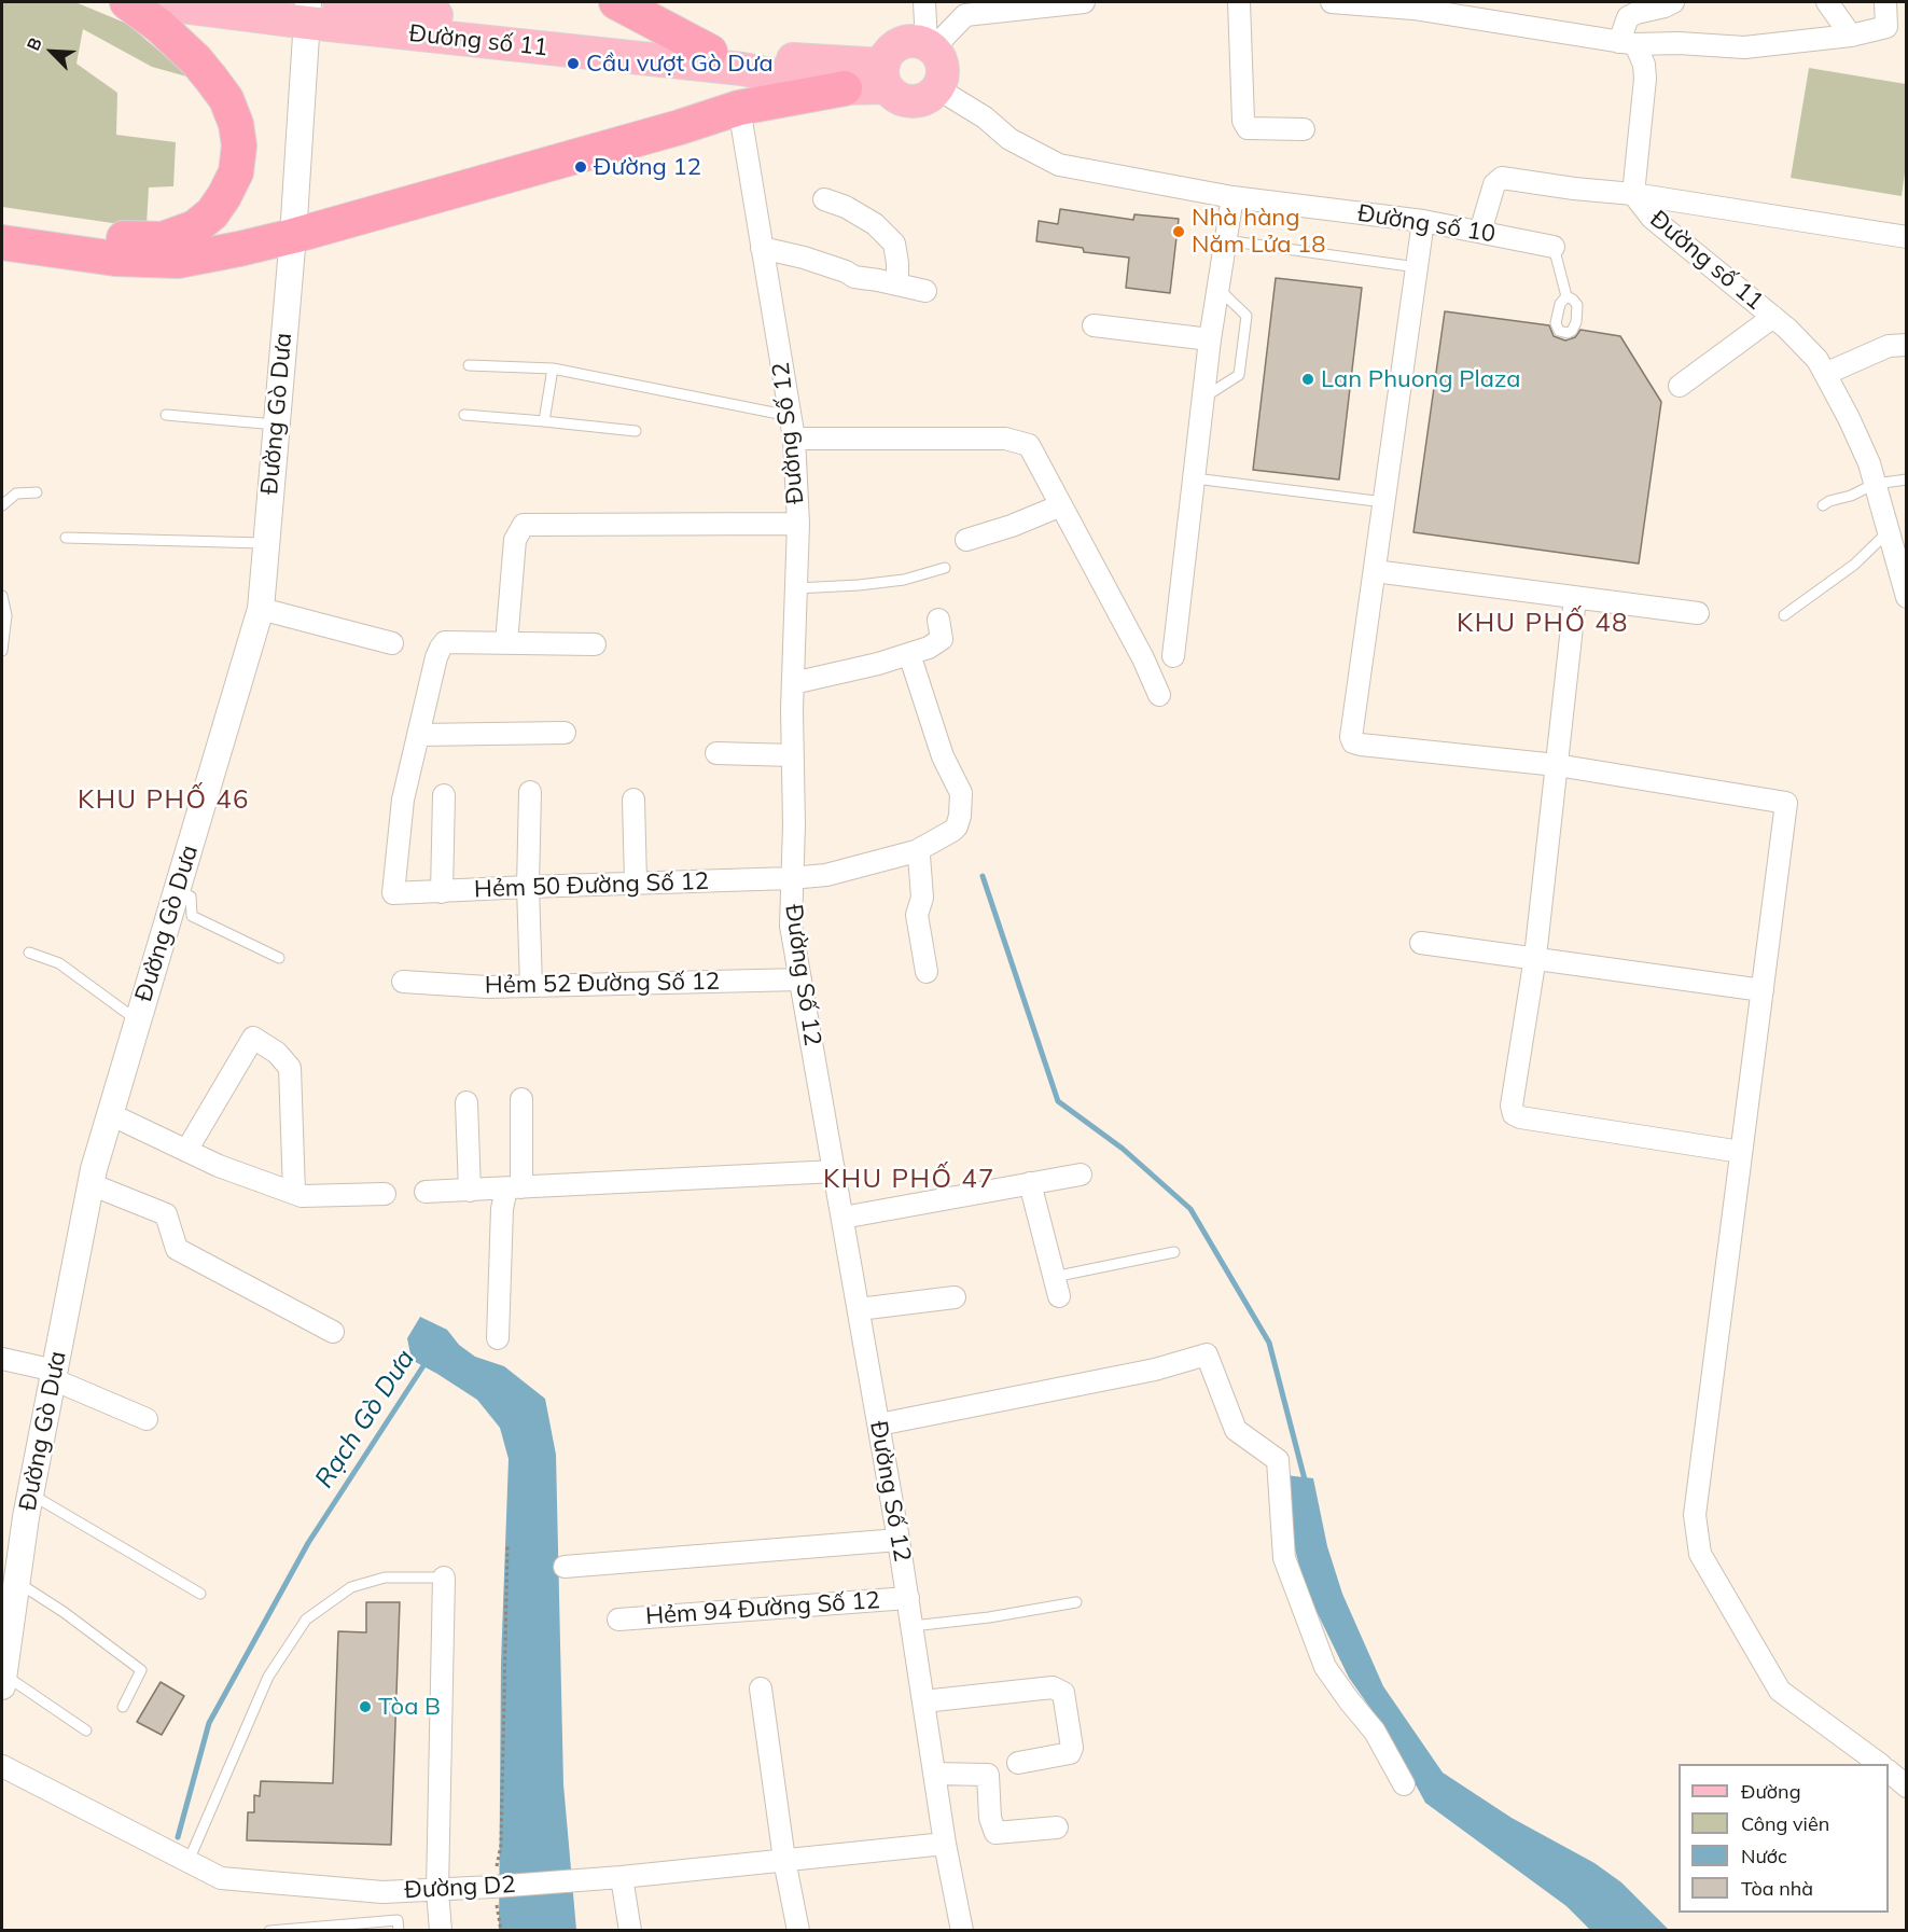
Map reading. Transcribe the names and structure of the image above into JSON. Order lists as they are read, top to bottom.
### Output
{
  "streets": {
    "main road": ["Đường số 11"],
    "street": [
      "Đường số 10",
      "Đường Gò Dưa",
      "Đường Số 12",
      "Hẻm 50 Đường Số 12",
      "Hẻm 52 Đường Số 12",
      "Hẻm 94 Đường Số 12",
      "Đường D2"
    ]
  },
  "crossings": [
    ["Đường số 11", "Đường số 10"],
    ["Đường số 11", "Đường Gò Dưa"],
    ["Đường Số 12", "Hẻm 50 Đường Số 12"],
    ["Đường Số 12", "Hẻm 52 Đường Số 12"],
    ["Đường Số 12", "Hẻm 94 Đường Số 12"],
    ["Đường Số 12", "Đường D2"]
  ],
  "districts": ["KHU PHỐ 48", "KHU PHỐ 46", "KHU PHỐ 47"],
  "water": ["Rạch Gò Dưa"],
  "places": [
    "Cầu vượt Gò Dưa",
    "Đường 12",
    "Nhà hàng Năm Lửa 18",
    "Lan Phuong Plaza",
    "Tòa B"
  ],
  "legend": [
    "Đường",
    "Công viên",
    "Nước",
    "Tòa nhà"
  ],
  "north": "top left"
}
